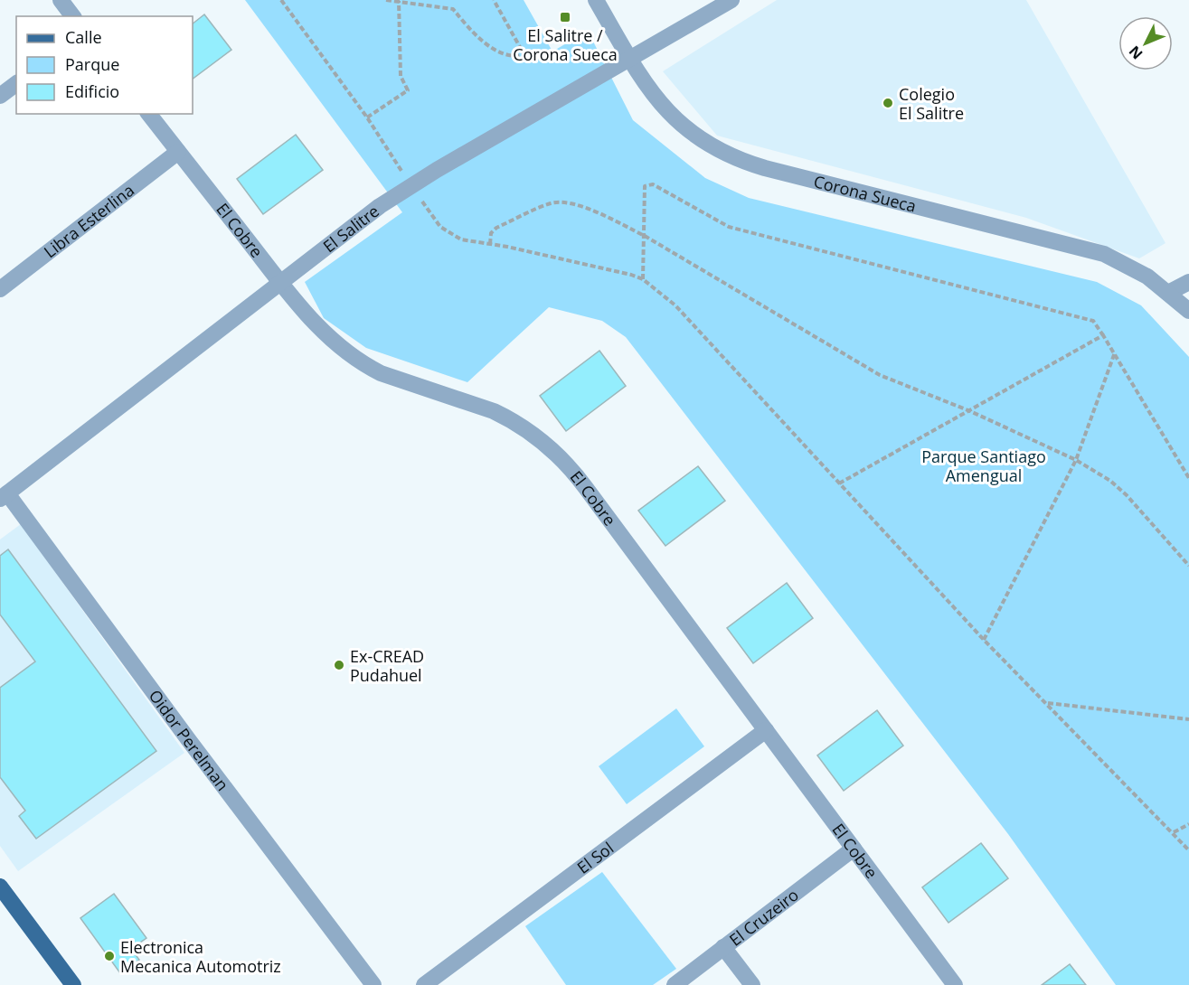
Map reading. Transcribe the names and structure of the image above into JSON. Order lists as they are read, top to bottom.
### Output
{
  "streets": {
    "street": [
      "Corona Sueca",
      "Libra Esterlina",
      "El Salitre",
      "El Cobre",
      "Oidor Perelman",
      "El Sol",
      "El Cruzeiro"
    ]
  },
  "crossings": [
    ["Corona Sueca", "El Salitre"],
    ["Libra Esterlina", "El Cobre"],
    ["El Salitre", "El Cobre"],
    ["El Salitre", "Oidor Perelman"],
    ["El Cobre", "El Sol"],
    ["El Cobre", "El Cruzeiro"]
  ],
  "parks": ["Parque Santiago Amengual"],
  "places": {
    "transit": ["El Salitre / Corona Sueca"],
    "other": ["Colegio El Salitre", "Ex-CREAD Pudahuel", "Electronica Mecanica Automotriz"]
  },
  "legend": ["Calle", "Parque", "Edificio"],
  "north": "bottom left"
}
